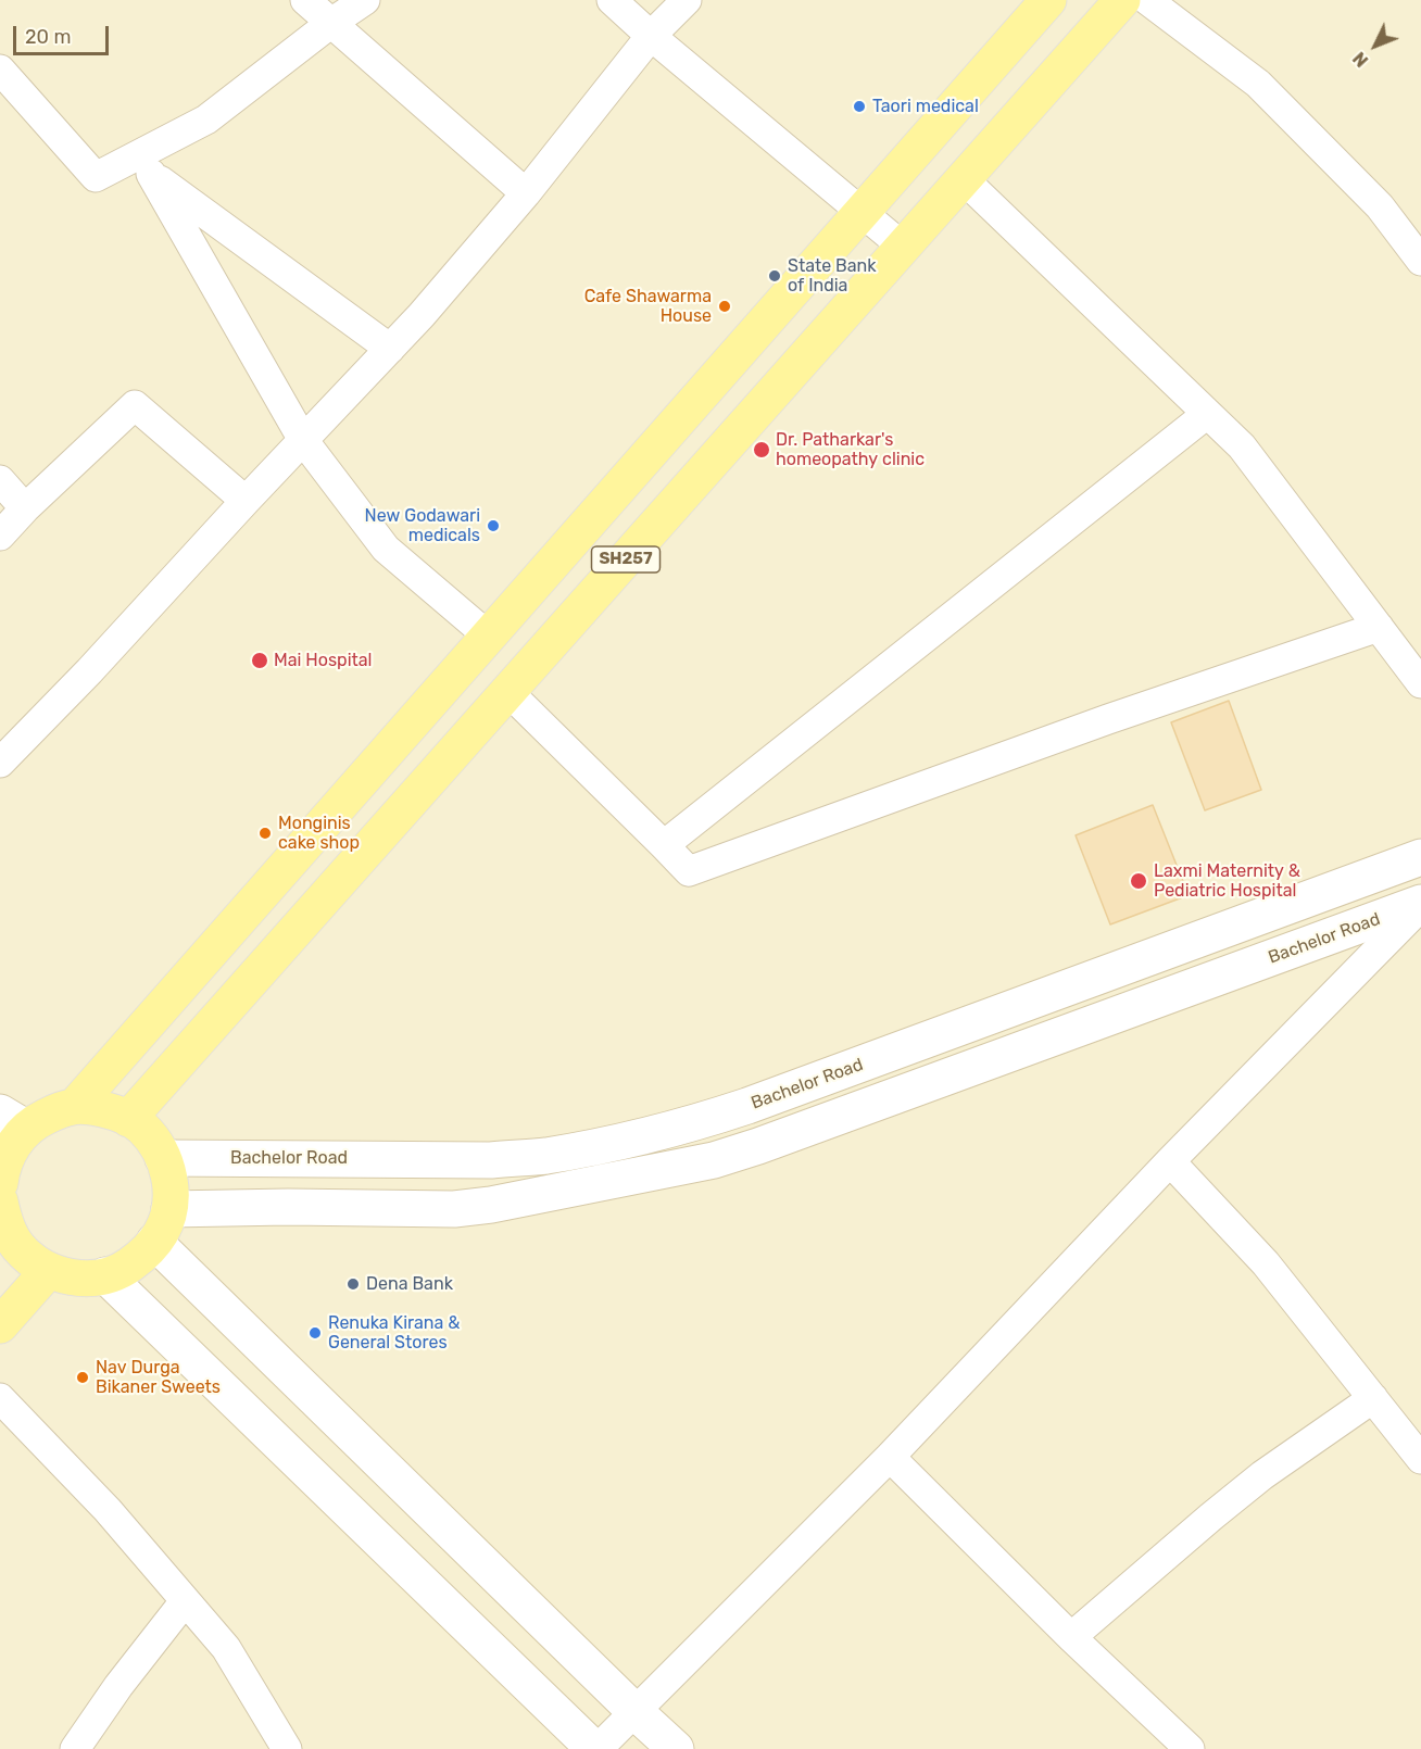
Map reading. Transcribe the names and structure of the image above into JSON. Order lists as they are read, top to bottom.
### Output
{
  "streets": {
    "main road": ["SH257", "Bachelor Road"]
  },
  "places": [
    "Taori medical",
    "State Bank of India",
    "Cafe Shawarma House",
    "Dr. Patharkar's homeopathy clinic",
    "New Godawari medicals",
    "Mai Hospital",
    "Monginis cake shop",
    "Laxmi Maternity & Pediatric Hospital",
    "Dena Bank",
    "Renuka Kirana & General Stores",
    "Nav Durga Bikaner Sweets"
  ],
  "scale_bar": "20 m",
  "north": "bottom left"
}
